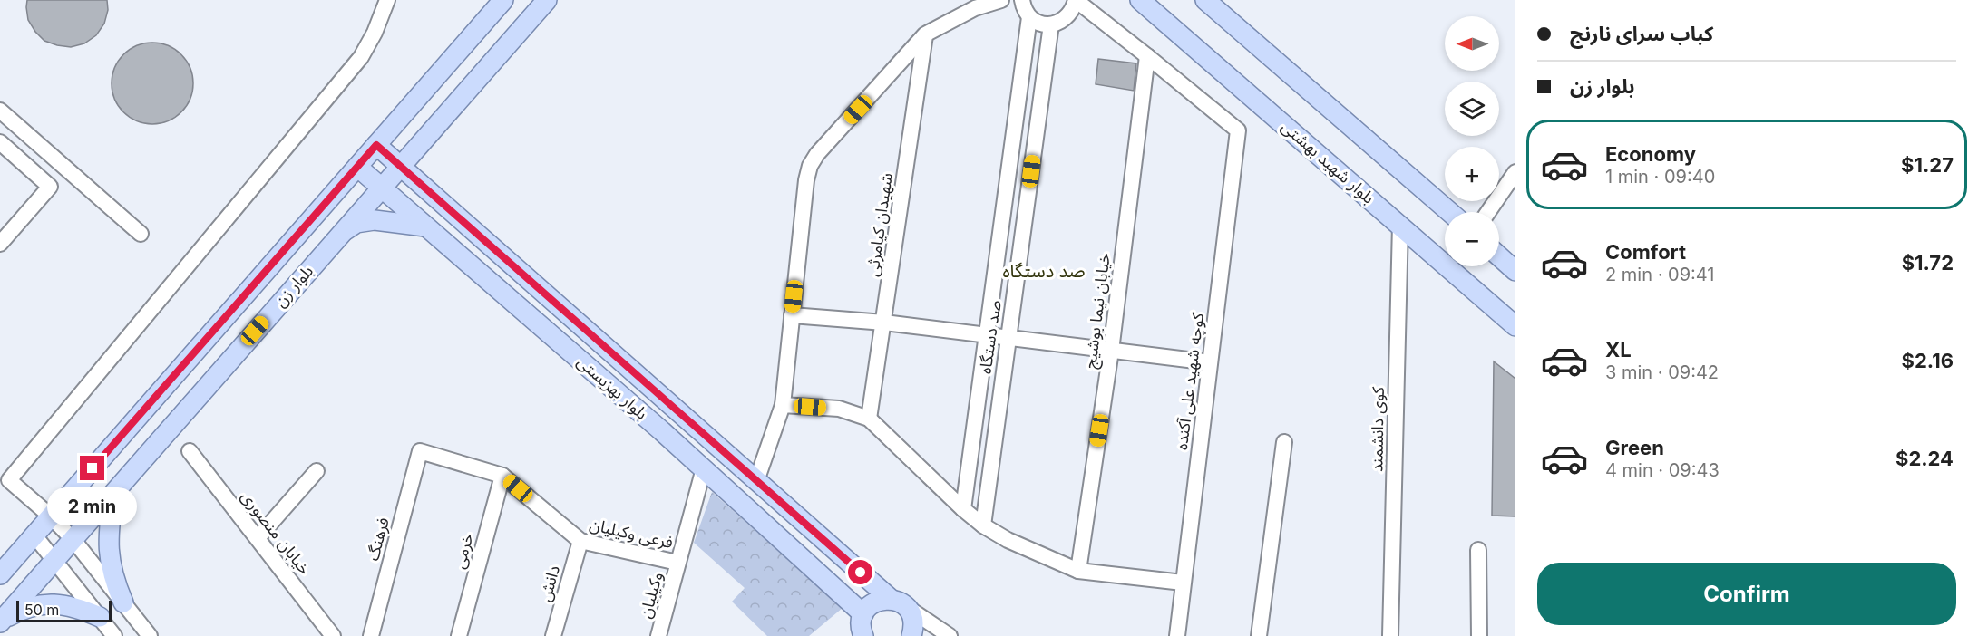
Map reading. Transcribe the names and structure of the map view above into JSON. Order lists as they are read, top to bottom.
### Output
{
  "streets": {
    "main road": ["بلوار شهید بهشتی", "بلوار زن", "بلوار بهزیستی"],
    "street": [
      "شهیدان کیامرثی",
      "خیابان نیما یوشیج",
      "صد دستگاه",
      "کوچه شهید علی آکنده",
      "کوی دانشمند",
      "خیابان منصوری",
      "فرعی وکیلیان",
      "فرهنگ",
      "خرمی",
      "دانش",
      "وکیلیان"
    ]
  },
  "crossings": [
    ["بلوار شهید بهشتی", "کوی دانشمند"],
    ["بلوار زن", "بلوار بهزیستی"],
    ["خیابان نیما یوشیج", "کوچه شهید علی آکنده"],
    ["بلوار بهزیستی", "وکیلیان"],
    ["فرعی وکیلیان", "فرهنگ"],
    ["فرعی وکیلیان", "خرمی"],
    ["فرعی وکیلیان", "دانش"],
    ["فرعی وکیلیان", "وکیلیان"],
    ["فرهنگ", "خرمی"]
  ],
  "districts": ["صد دستگاه"],
  "scale_bar": "50 m",
  "north": "left",
  "page": {
    "banner": ["کباب سرای نارنج", "بلوار زن"],
    "map_buttons": ["+", "−"],
    "list": [
      {
        "name": "Economy",
        "note": "1 min · 09:40",
        "value": "$1.27"
      },
      {
        "name": "Comfort",
        "note": "2 min · 09:41",
        "value": "$1.72"
      },
      {
        "name": "XL",
        "note": "3 min · 09:42",
        "value": "$2.16"
      },
      {
        "name": "Green",
        "note": "4 min · 09:43",
        "value": "$2.24"
      }
    ],
    "bubble": "2 min",
    "buttons": "Confirm",
    "scale": "50 m"
  }
}
